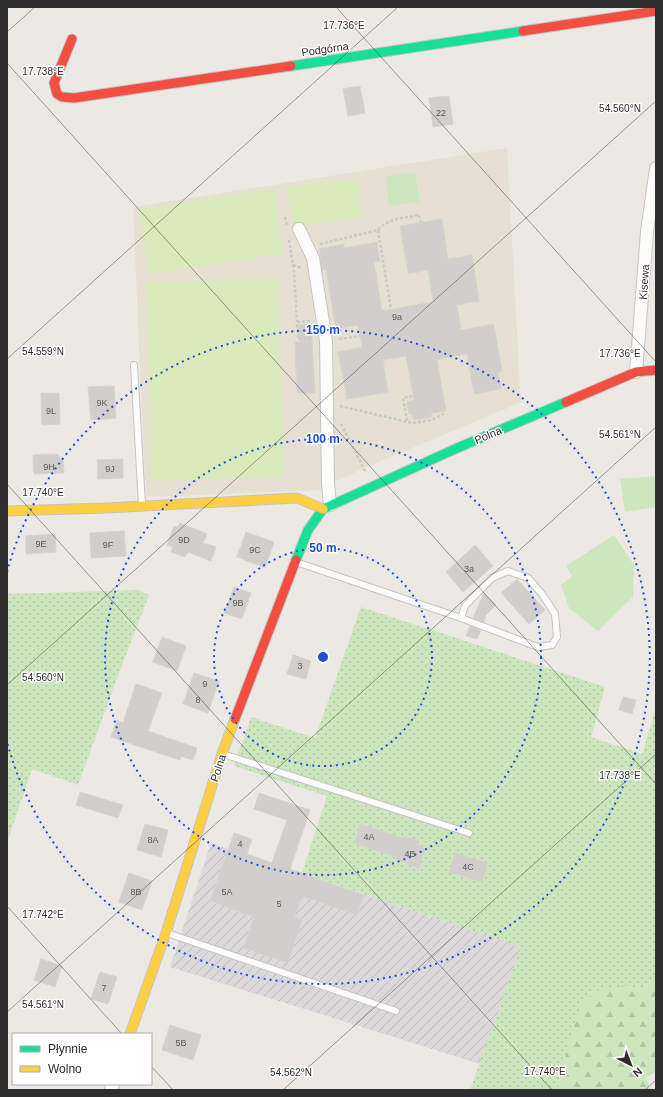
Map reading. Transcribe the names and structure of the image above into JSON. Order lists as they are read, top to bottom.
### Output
{
  "streets": {
    "street": ["Podgórna", "Kisewa", "Polna"]
  },
  "crossings": [
    ["Kisewa", "Polna"]
  ],
  "house_numbers": [
    "22",
    "9a",
    "9K",
    "9L",
    "9H",
    "9J",
    "9D",
    "9E",
    "9F",
    "9C",
    "3a",
    "9B",
    "3",
    "9",
    "8",
    "4A",
    "8A",
    "4",
    "4B",
    "4C",
    "8B",
    "5A",
    "5",
    "7",
    "5B"
  ],
  "legend": ["Płynnie", "Wolno"],
  "north": "bottom right",
  "coordinates": [
    "17.736°E",
    "17.738°E",
    "54.560°N",
    "54.559°N",
    "54.561°N",
    "17.740°E",
    "17.742°E",
    "54.562°N"
  ],
  "rings": ["150 m", "100 m", "50 m"]
}
